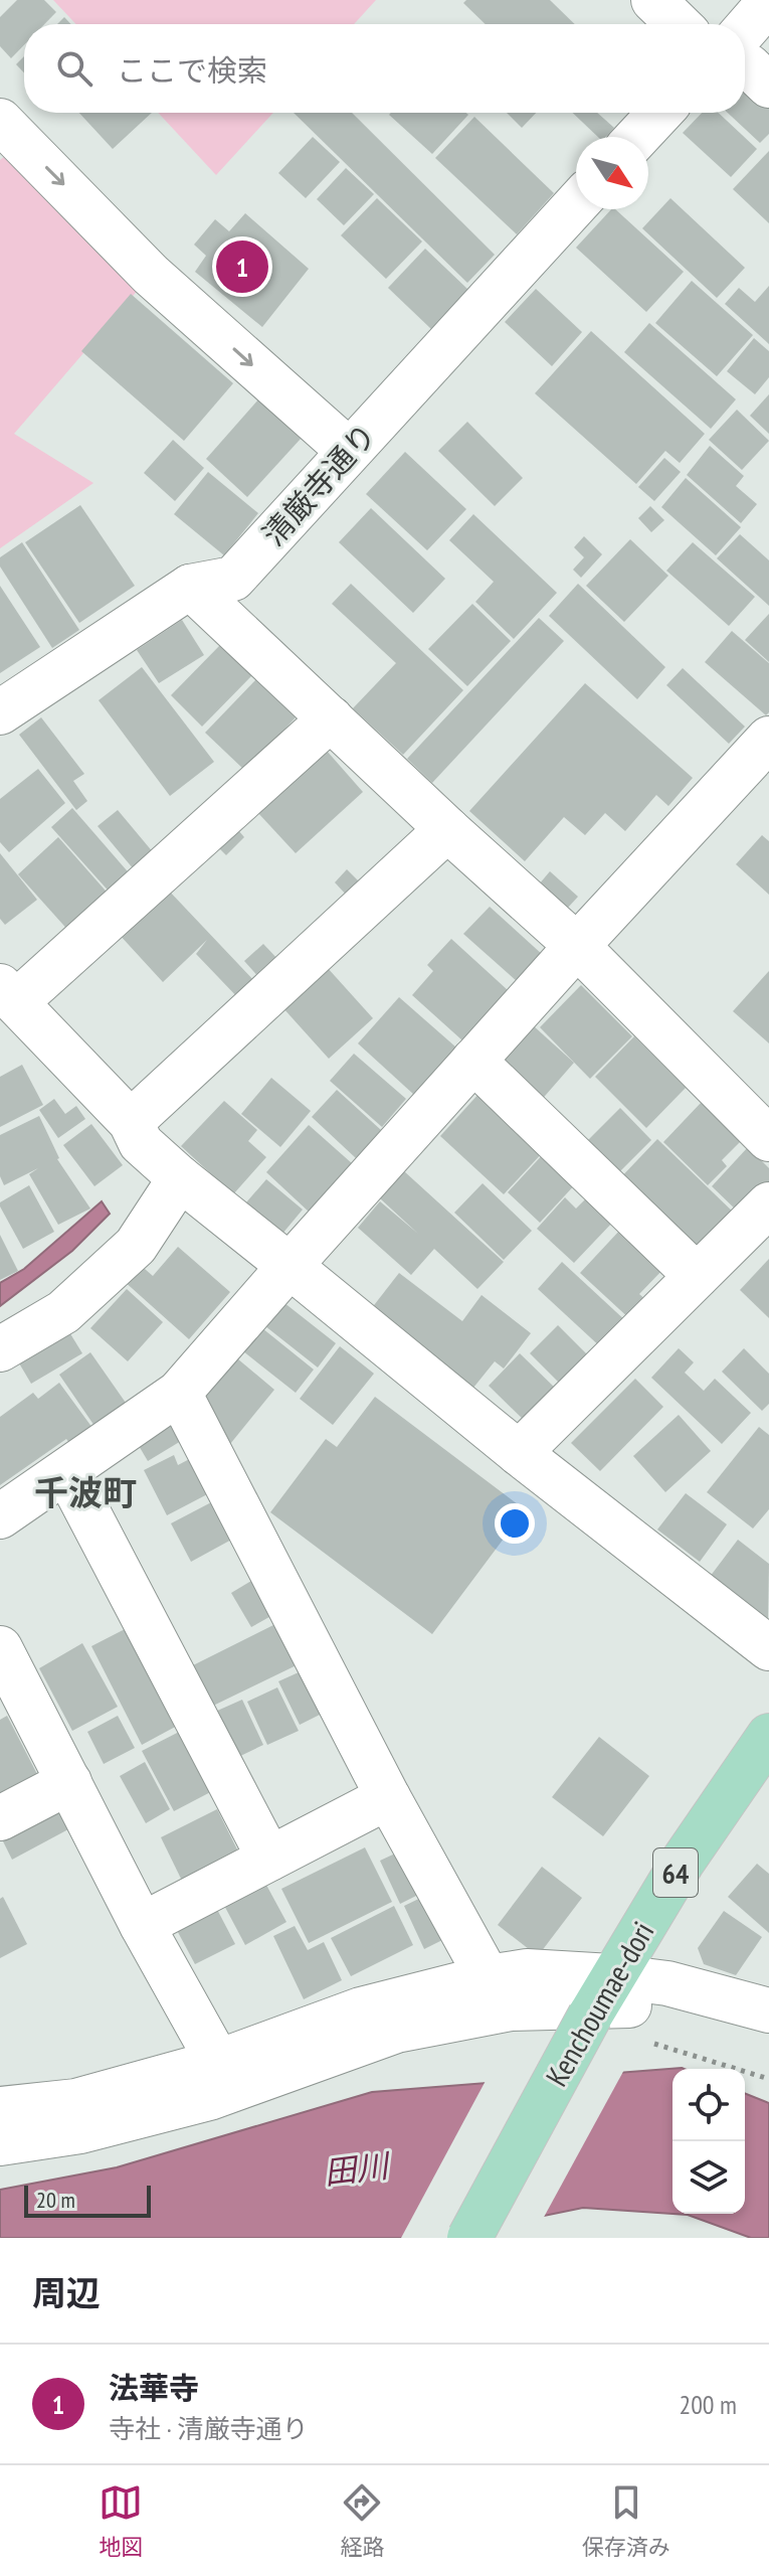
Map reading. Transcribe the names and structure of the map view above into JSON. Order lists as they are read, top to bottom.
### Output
{
  "streets": {
    "main road": ["64", "Kenchoumae-dori"],
    "street": ["清厳寺通り"]
  },
  "districts": ["千波町"],
  "water": ["田川"],
  "scale_bar": "20 m",
  "north": "bottom right",
  "page": {
    "search": "ここで検索",
    "pins": "1",
    "scale": "20 m",
    "heading": "周辺",
    "list": [
      {
        "mark": "1",
        "name": "法華寺",
        "note": "寺社 · 清厳寺通り",
        "value": "200 m"
      }
    ],
    "nav": ["地図", "経路", "保存済み"]
  }
}
